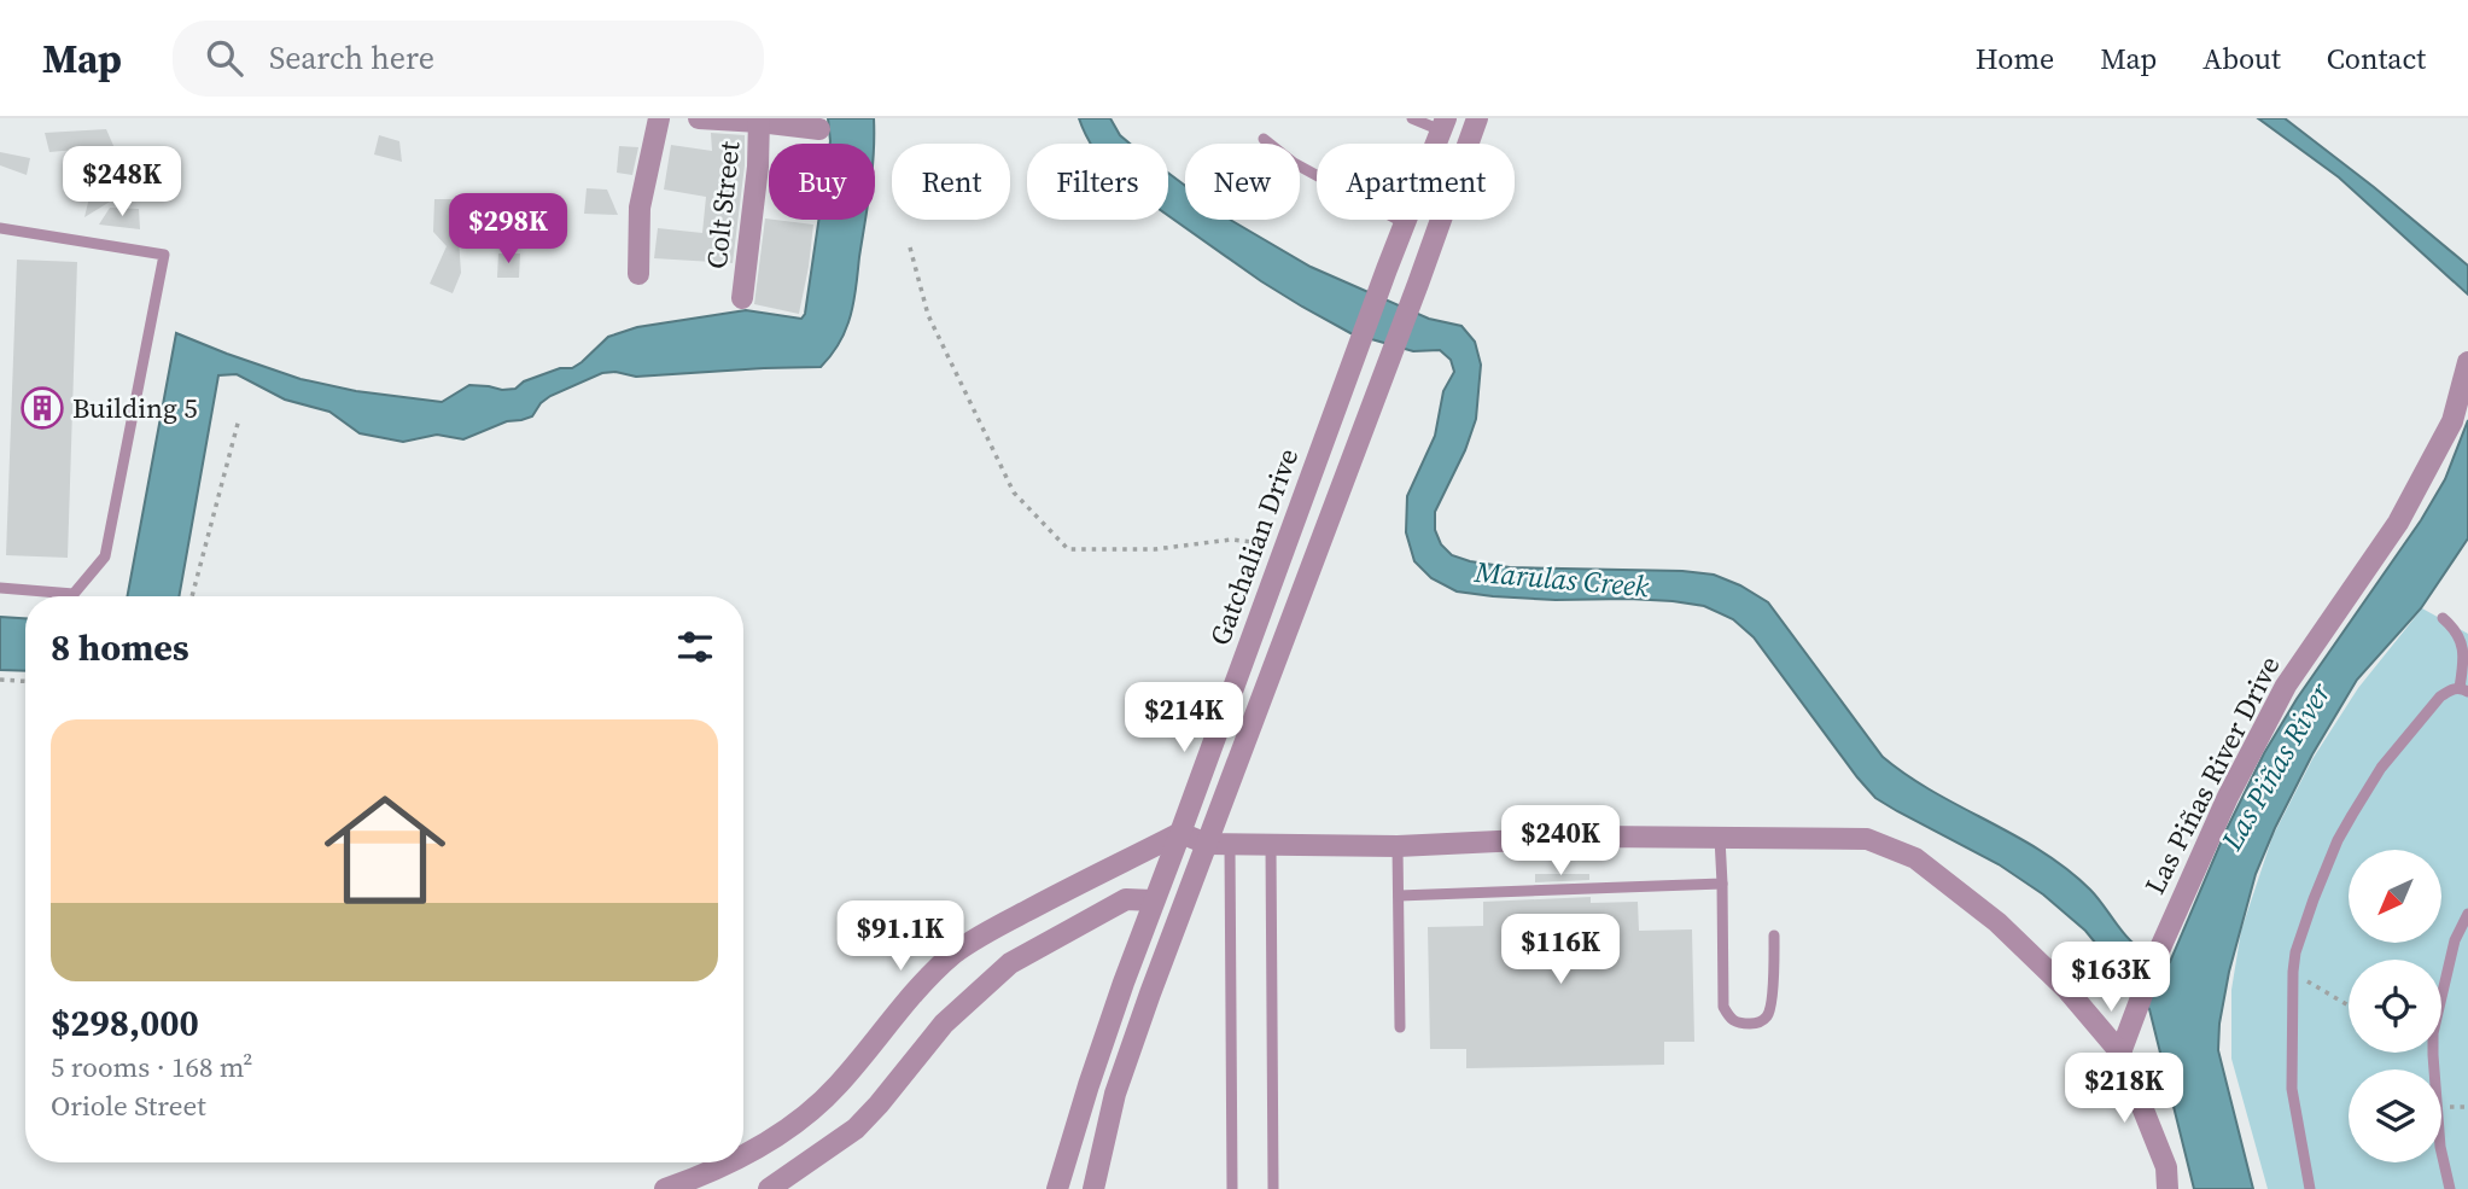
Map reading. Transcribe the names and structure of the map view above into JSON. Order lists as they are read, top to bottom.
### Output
{
  "streets": {
    "street": ["Colt Street", "Gatchalian Drive", "Las Piñas River Drive"]
  },
  "water": ["Marulas Creek", "Las Piñas River"],
  "places": {
    "building": ["Building 5"]
  },
  "north": "bottom left",
  "page": {
    "header": "Map",
    "search": "Search here",
    "nav": [
      "Home",
      "Map",
      "About",
      "Contact"
    ],
    "chip": [
      "Buy",
      "Rent",
      "Filters",
      "New",
      "Apartment"
    ],
    "price": [
      "$248K",
      "$298K",
      "$214K",
      "$240K",
      "$91.1K",
      "$116K",
      "$163K",
      "$218K"
    ],
    "heading": "8 homes",
    "list": [
      {
        "name": "$298,000",
        "note": "5 rooms · 168 m² · Oriole Street"
      }
    ]
  }
}
